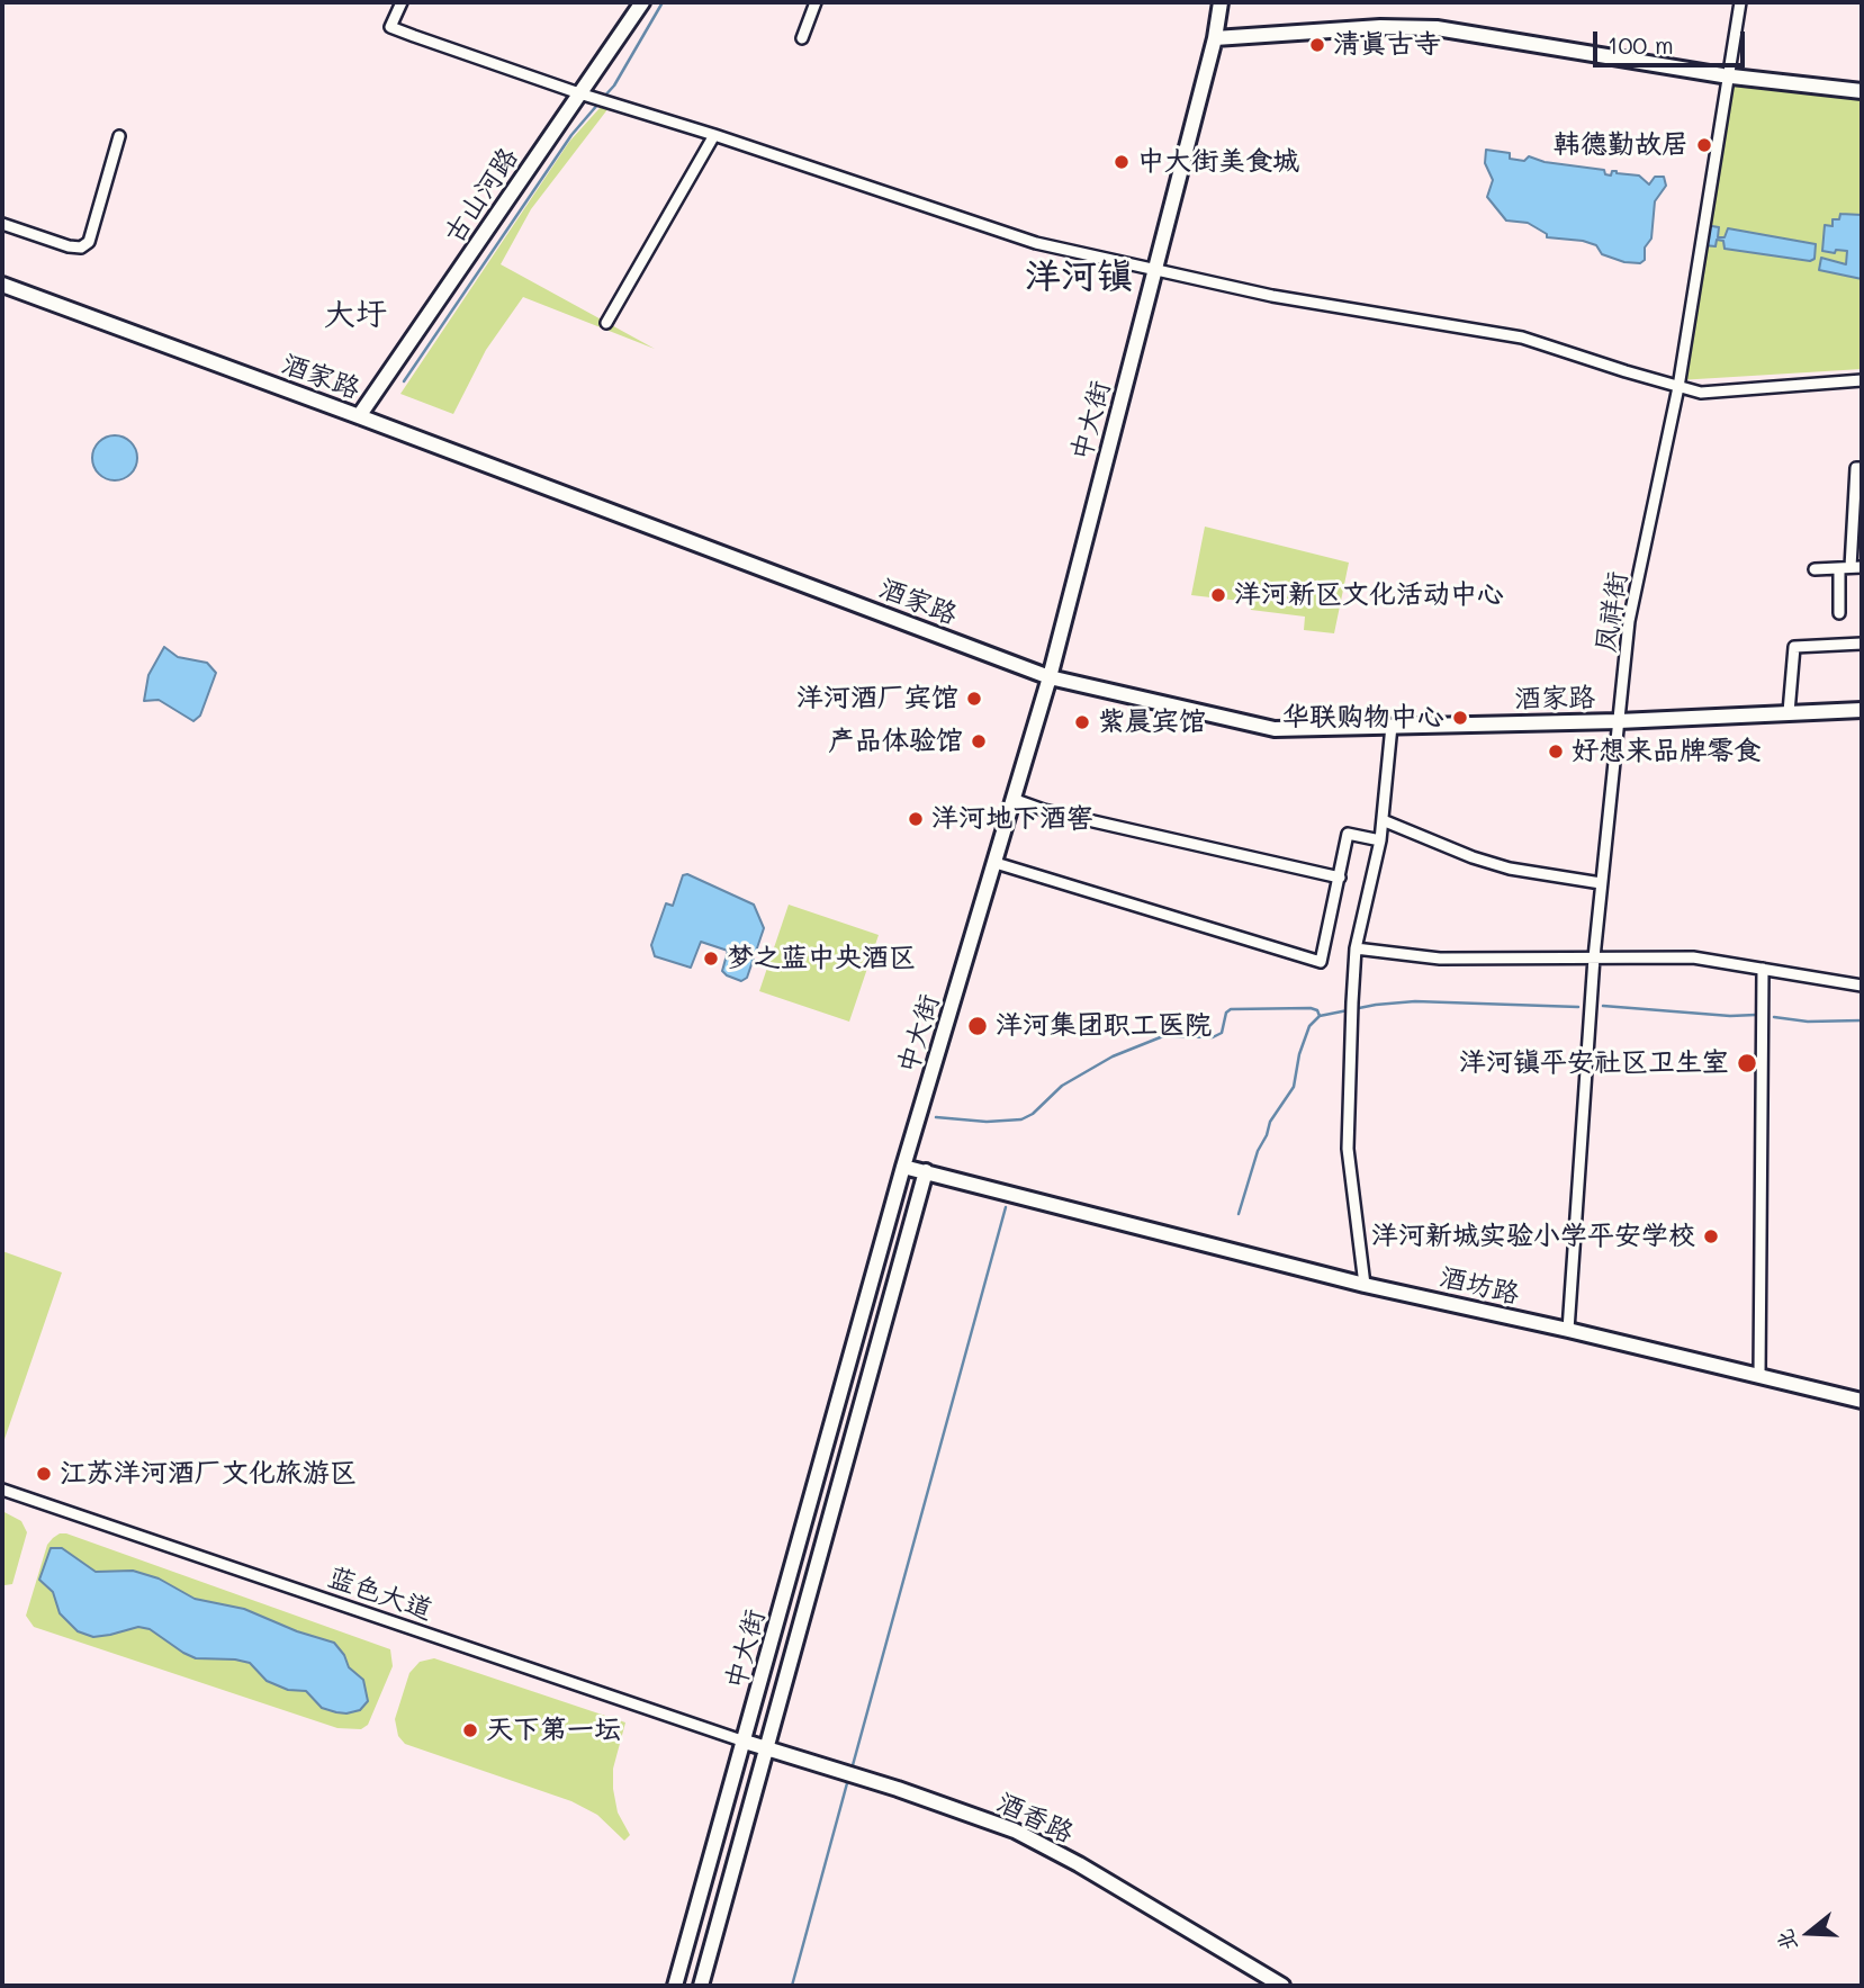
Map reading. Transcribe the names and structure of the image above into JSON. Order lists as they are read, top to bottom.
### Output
{
  "streets": {
    "street": [
      "古山河路",
      "酒家路",
      "中大街",
      "凤祥街",
      "酒坊路",
      "蓝色大道",
      "酒香路"
    ]
  },
  "crossings": [
    ["古山河路", "酒家路"],
    ["酒家路", "中大街"],
    ["酒家路", "凤祥街"],
    ["中大街", "酒坊路"],
    ["中大街", "蓝色大道"],
    ["中大街", "酒香路"],
    ["凤祥街", "酒坊路"],
    ["蓝色大道", "酒香路"]
  ],
  "districts": ["洋河镇", "大圩"],
  "places": [
    "清真古寺",
    "韩德勤故居",
    "中大街美食城",
    "洋河新区文化活动中心",
    "洋河酒厂宾馆",
    "华联购物中心",
    "紫晨宾馆",
    "产品体验馆",
    "好想来品牌零食",
    "洋河地下酒窖",
    "梦之蓝中央酒区",
    "洋河集团职工医院",
    "洋河镇平安社区卫生室",
    "洋河新城实验小学平安学校",
    "江苏洋河酒厂文化旅游区",
    "天下第一坛"
  ],
  "scale_bar": "100 m",
  "north": "left"
}
